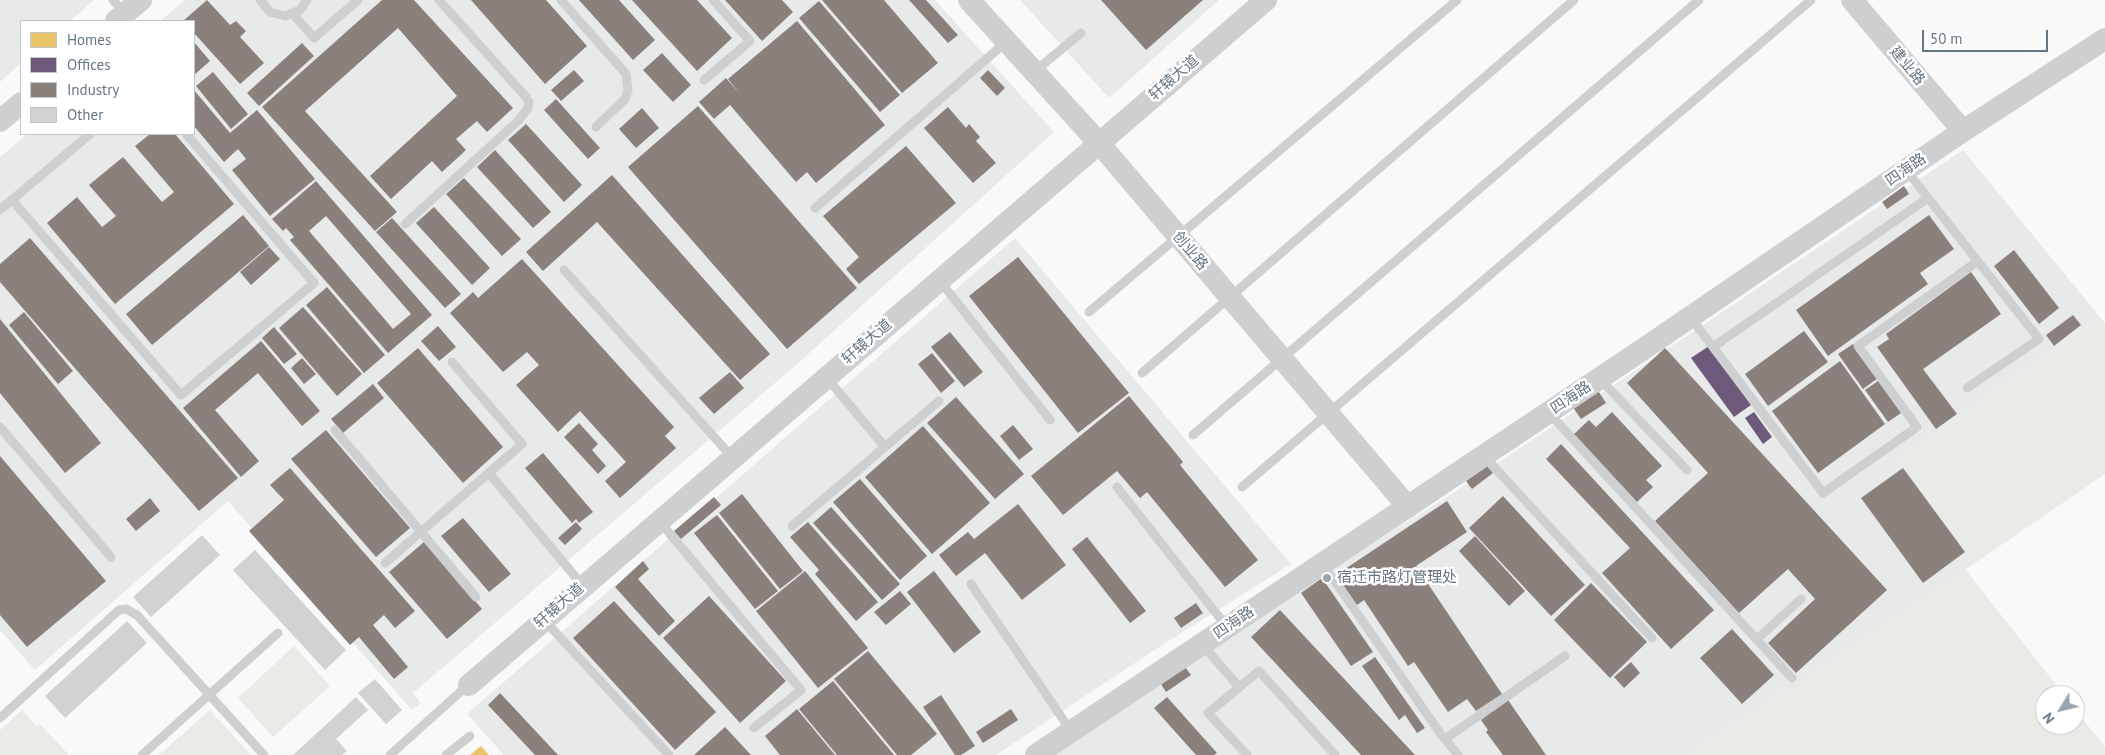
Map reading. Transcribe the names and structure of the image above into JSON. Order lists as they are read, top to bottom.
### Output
{
  "streets": {
    "street": [
      "建业路",
      "轩辕大道",
      "四海路",
      "创业路"
    ]
  },
  "crossings": [
    ["建业路", "四海路"],
    ["轩辕大道", "创业路"],
    ["四海路", "创业路"]
  ],
  "places": ["宿迁市路灯管理处"],
  "legend": [
    "Homes",
    "Offices",
    "Industry",
    "Other"
  ],
  "scale_bar": "50 m",
  "north": "bottom left"
}
